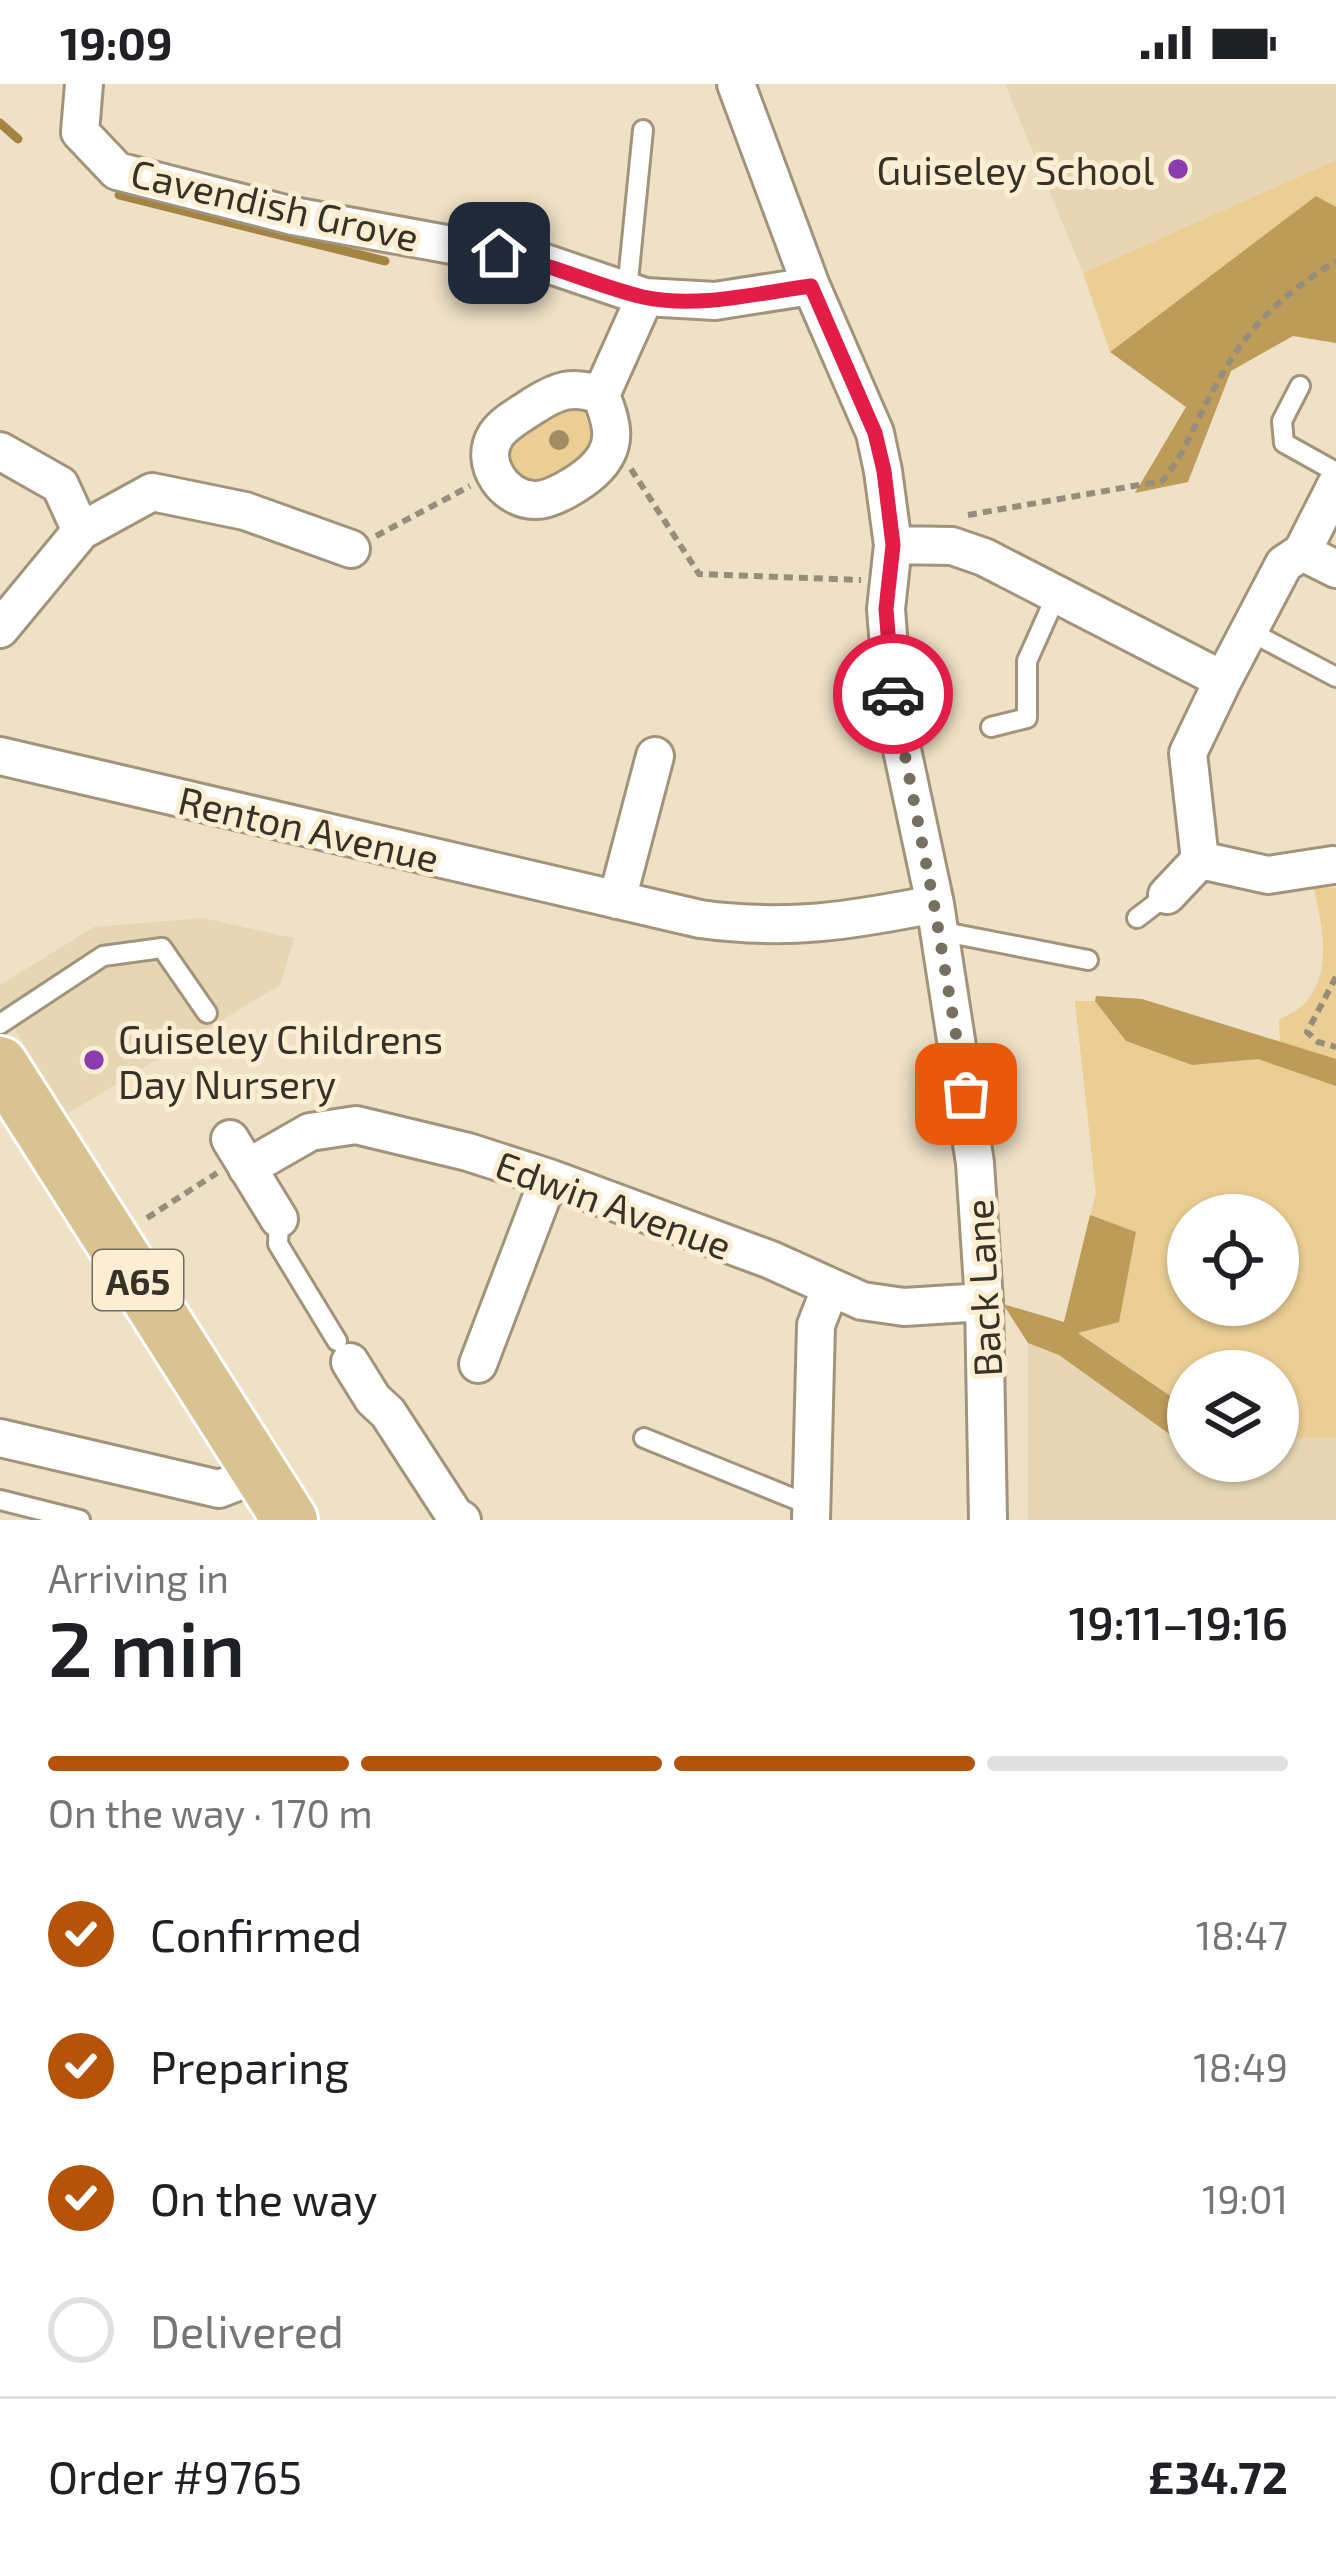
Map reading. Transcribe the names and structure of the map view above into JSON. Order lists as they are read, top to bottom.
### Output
{
  "streets": {
    "main road": ["A65"],
    "street": [
      "Cavendish Grove",
      "Renton Avenue",
      "Edwin Avenue",
      "Back Lane"
    ]
  },
  "crossings": [
    ["Cavendish Grove", "Back Lane"],
    ["Renton Avenue", "Back Lane"],
    ["Edwin Avenue", "Back Lane"]
  ],
  "places": ["Guiseley School", "Guiseley Childrens Day Nursery"],
  "page": {
    "status": "19:09",
    "heading": ["2 min", "Arriving in", "19:11–19:16"],
    "panel": ["Order #9765", "£34.72"],
    "bar": "On the way · 170 m",
    "list": [
      ["Confirmed", "18:47"],
      ["Preparing", "18:49"],
      ["On the way", "19:01"],
      "Delivered"
    ]
  }
}
